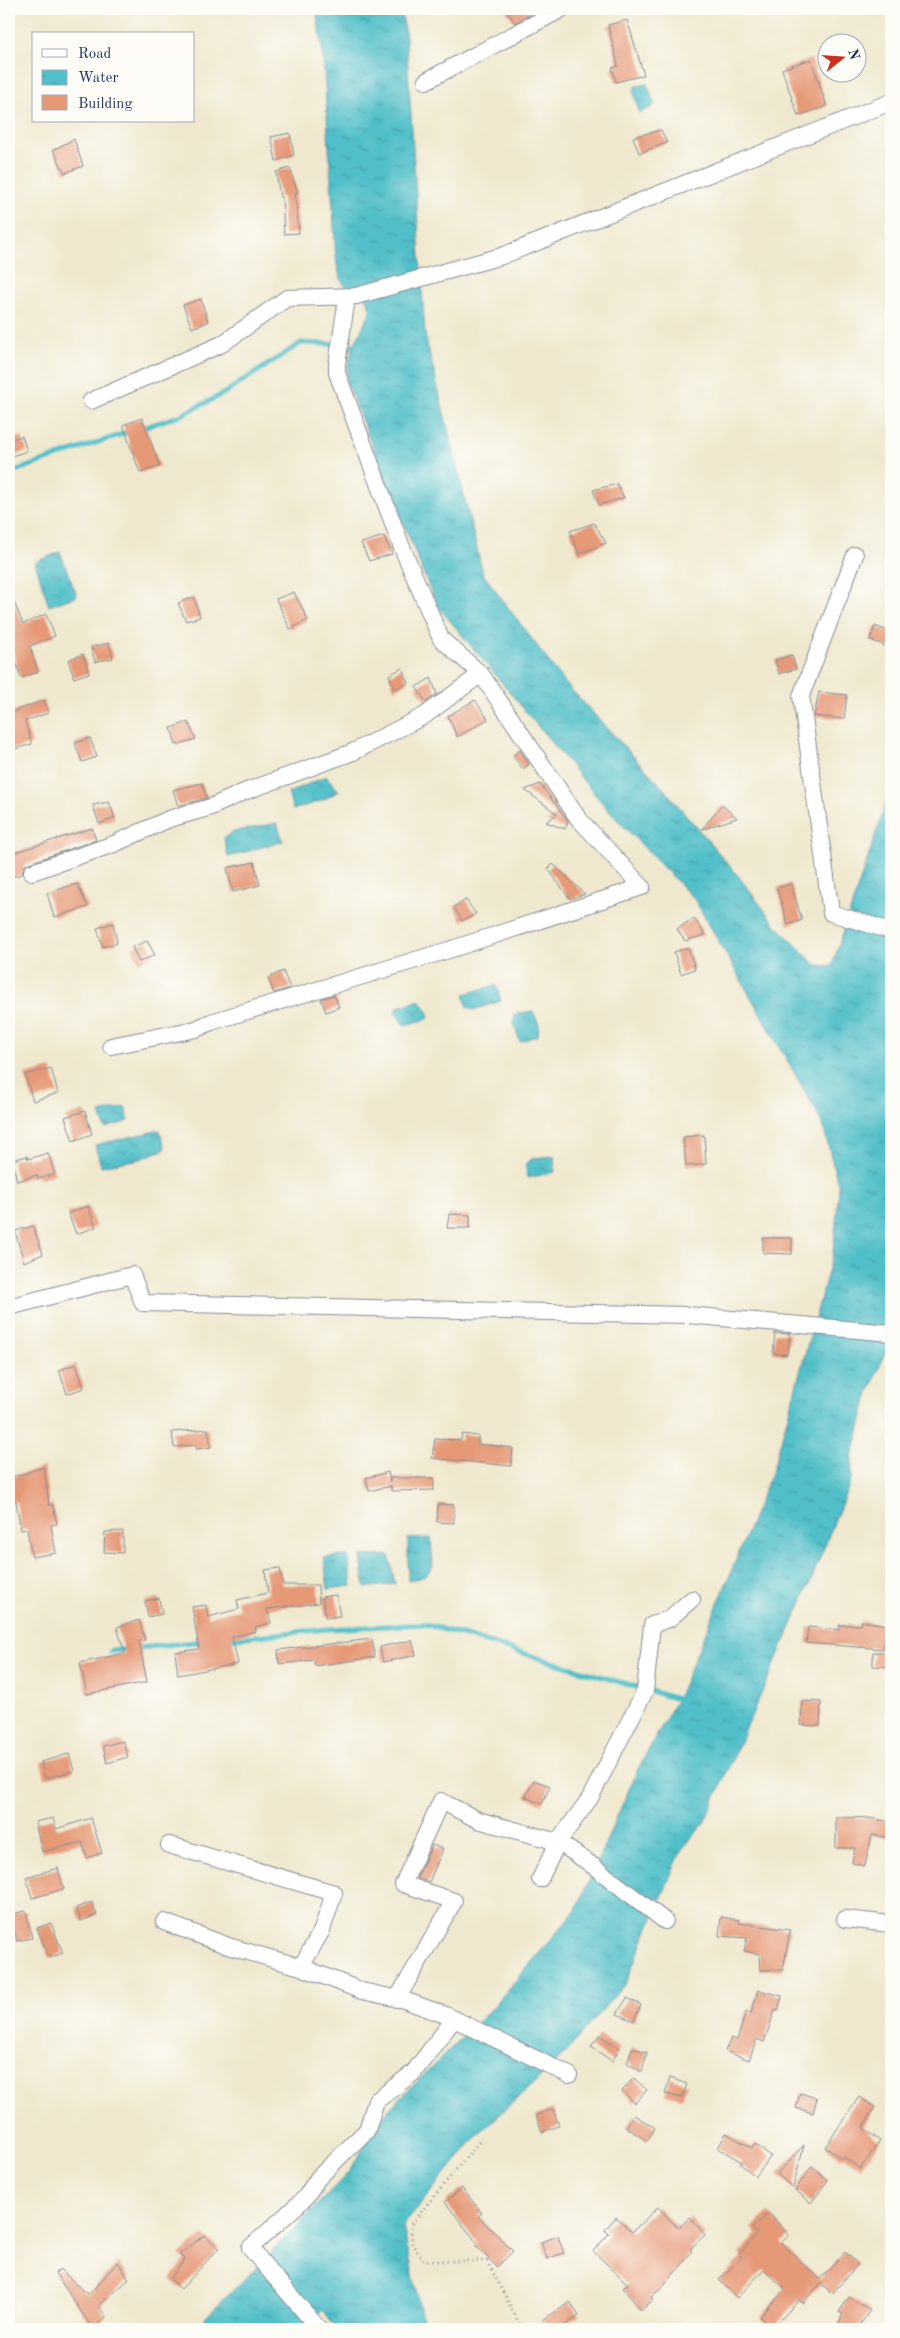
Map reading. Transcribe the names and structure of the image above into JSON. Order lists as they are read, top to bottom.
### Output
{
  "legend": ["Road", "Water", "Building"],
  "north": "right"
}
